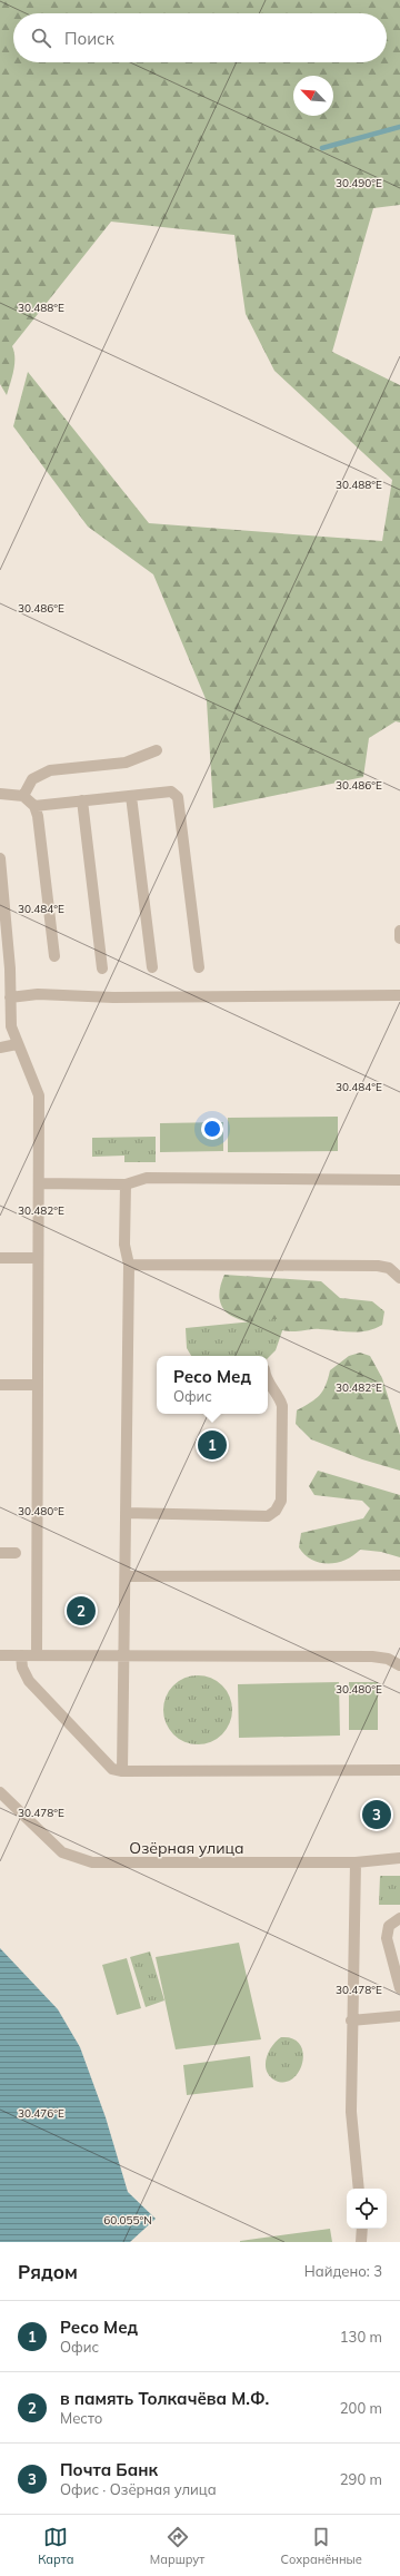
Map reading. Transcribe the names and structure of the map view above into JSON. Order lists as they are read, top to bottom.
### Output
{
  "streets": {
    "street": ["Озёрная улица"]
  },
  "north": "top left",
  "page": {
    "search": "Поиск",
    "popup": ["Ресо Мед", "Офис"],
    "pins": ["1", "2", "3"],
    "heading": ["Рядом", "Найдено: 3"],
    "list": [
      {
        "mark": "1",
        "name": "Ресо Мед",
        "note": "Офис",
        "value": "130 m"
      },
      {
        "mark": "2",
        "name": "в память Толкачёва М.Ф.",
        "note": "Место",
        "value": "200 m"
      },
      {
        "mark": "3",
        "name": "Почта Банк",
        "note": "Офис · Озёрная улица",
        "value": "290 m"
      }
    ],
    "nav": ["Карта", "Маршрут", "Сохранённые"]
  },
  "coordinates": [
    "30.490°E",
    "30.488°E",
    "30.486°E",
    "30.484°E",
    "30.482°E",
    "30.480°E",
    "30.478°E",
    "30.476°E",
    "60.055°N"
  ]
}
